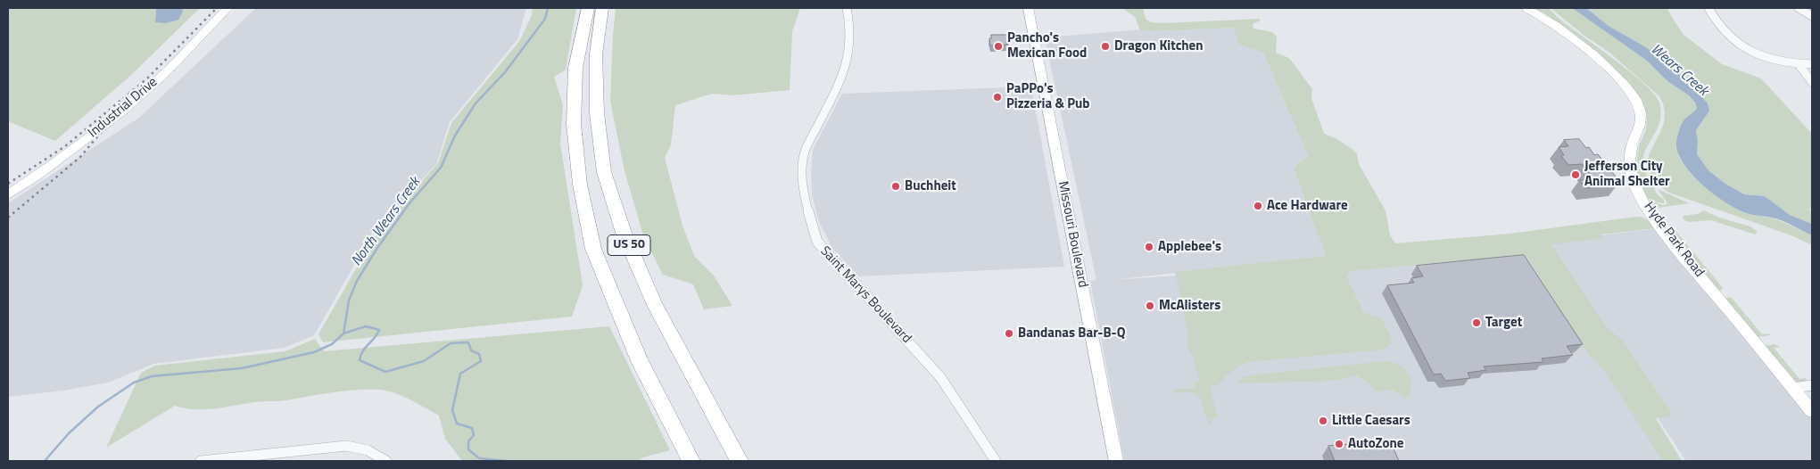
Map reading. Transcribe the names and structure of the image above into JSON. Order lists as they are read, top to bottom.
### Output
{
  "streets": {
    "highway": ["US 50"],
    "main road": ["Industrial Drive", "Missouri Boulevard", "Hyde Park Road"],
    "street": ["Saint Marys Boulevard"]
  },
  "water": ["Wears Creek", "North Wears Creek"],
  "places": [
    "Pancho's Mexican Food",
    "Dragon Kitchen",
    "PaPPo's Pizzeria & Pub",
    "Jefferson City Animal Shelter",
    "Buchheit",
    "Ace Hardware",
    "Applebee's",
    "McAlisters",
    "Target",
    "Bandanas Bar-B-Q",
    "Little Caesars",
    "AutoZone"
  ]
}
